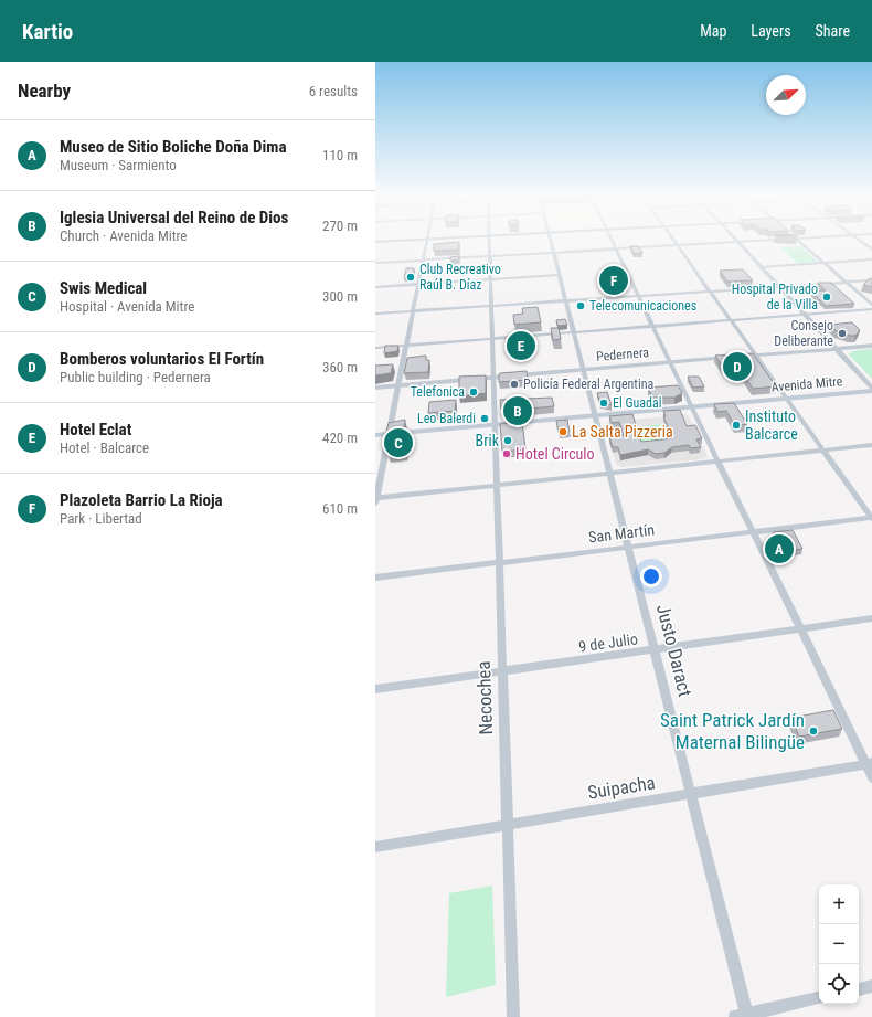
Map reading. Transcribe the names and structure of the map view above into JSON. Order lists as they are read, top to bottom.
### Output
{
  "streets": {
    "main road": ["Avenida Mitre"],
    "street": [
      "Pedernera",
      "San Martín",
      "9 de Julio",
      "Justo Daract",
      "Necochea",
      "Suipacha"
    ]
  },
  "crossings": [
    ["Pedernera", "Justo Daract"],
    ["Pedernera", "Necochea"],
    ["Avenida Mitre", "Justo Daract"],
    ["Avenida Mitre", "Necochea"],
    ["San Martín", "Justo Daract"],
    ["San Martín", "Necochea"],
    ["9 de Julio", "Justo Daract"],
    ["9 de Julio", "Necochea"],
    ["Justo Daract", "Suipacha"],
    ["Necochea", "Suipacha"]
  ],
  "places": [
    "Club Recreativo Raúl B. Díaz",
    "Hospital Privado de la Villa",
    "Telecomunicaciones",
    "Consejo Deliberante",
    "Policía Federal Argentina",
    "Telefonica",
    "El Guadal",
    "Leo Balerdi",
    "Instituto Balcarce",
    "La Salta Pizzeria",
    "Brik",
    "Hotel Circulo",
    "Saint Patrick Jardín Maternal Bilingüe"
  ],
  "north": "top right",
  "page": {
    "header": "Kartio",
    "nav": ["Map", "Layers", "Share"],
    "heading": ["Nearby", "6 results"],
    "list": [
      {
        "mark": "A",
        "name": "Museo de Sitio Boliche Doña Dima",
        "note": "Museum · Sarmiento",
        "value": "110 m"
      },
      {
        "mark": "B",
        "name": "Iglesia Universal del Reino de Dios",
        "note": "Church · Avenida Mitre",
        "value": "270 m"
      },
      {
        "mark": "C",
        "name": "Swis Medical",
        "note": "Hospital · Avenida Mitre",
        "value": "300 m"
      },
      {
        "mark": "D",
        "name": "Bomberos voluntarios El Fortín",
        "note": "Public building · Pedernera",
        "value": "360 m"
      },
      {
        "mark": "E",
        "name": "Hotel Eclat",
        "note": "Hotel · Balcarce",
        "value": "420 m"
      },
      {
        "mark": "F",
        "name": "Plazoleta Barrio La Rioja",
        "note": "Park · Libertad",
        "value": "610 m"
      }
    ],
    "pins": [
      "F",
      "E",
      "D",
      "B",
      "C",
      "A"
    ],
    "map_buttons": ["+", "−"]
  }
}
